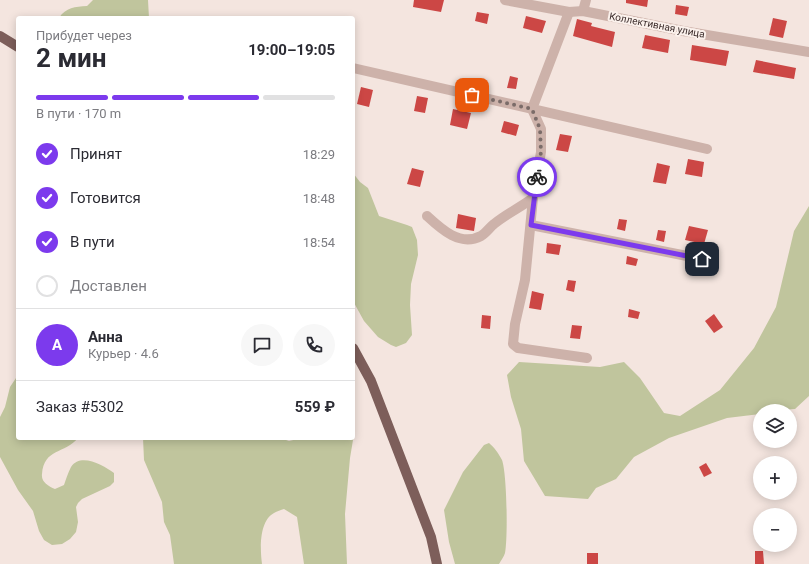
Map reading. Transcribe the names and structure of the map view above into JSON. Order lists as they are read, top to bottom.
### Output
{
  "streets": {
    "street": ["Коллективная улица"]
  },
  "page": {
    "heading": ["2 мин", "Прибудет через", "19:00–19:05"],
    "panel": [
      "Анна",
      "Курьер · 4.6",
      "Заказ #5302",
      "559 ₽"
    ],
    "bar": "В пути · 170 m",
    "list": [
      ["Принят", "18:29"],
      ["Готовится", "18:48"],
      ["В пути", "18:54"],
      "Доставлен"
    ],
    "round": "А",
    "map_buttons": ["+", "−"]
  }
}
